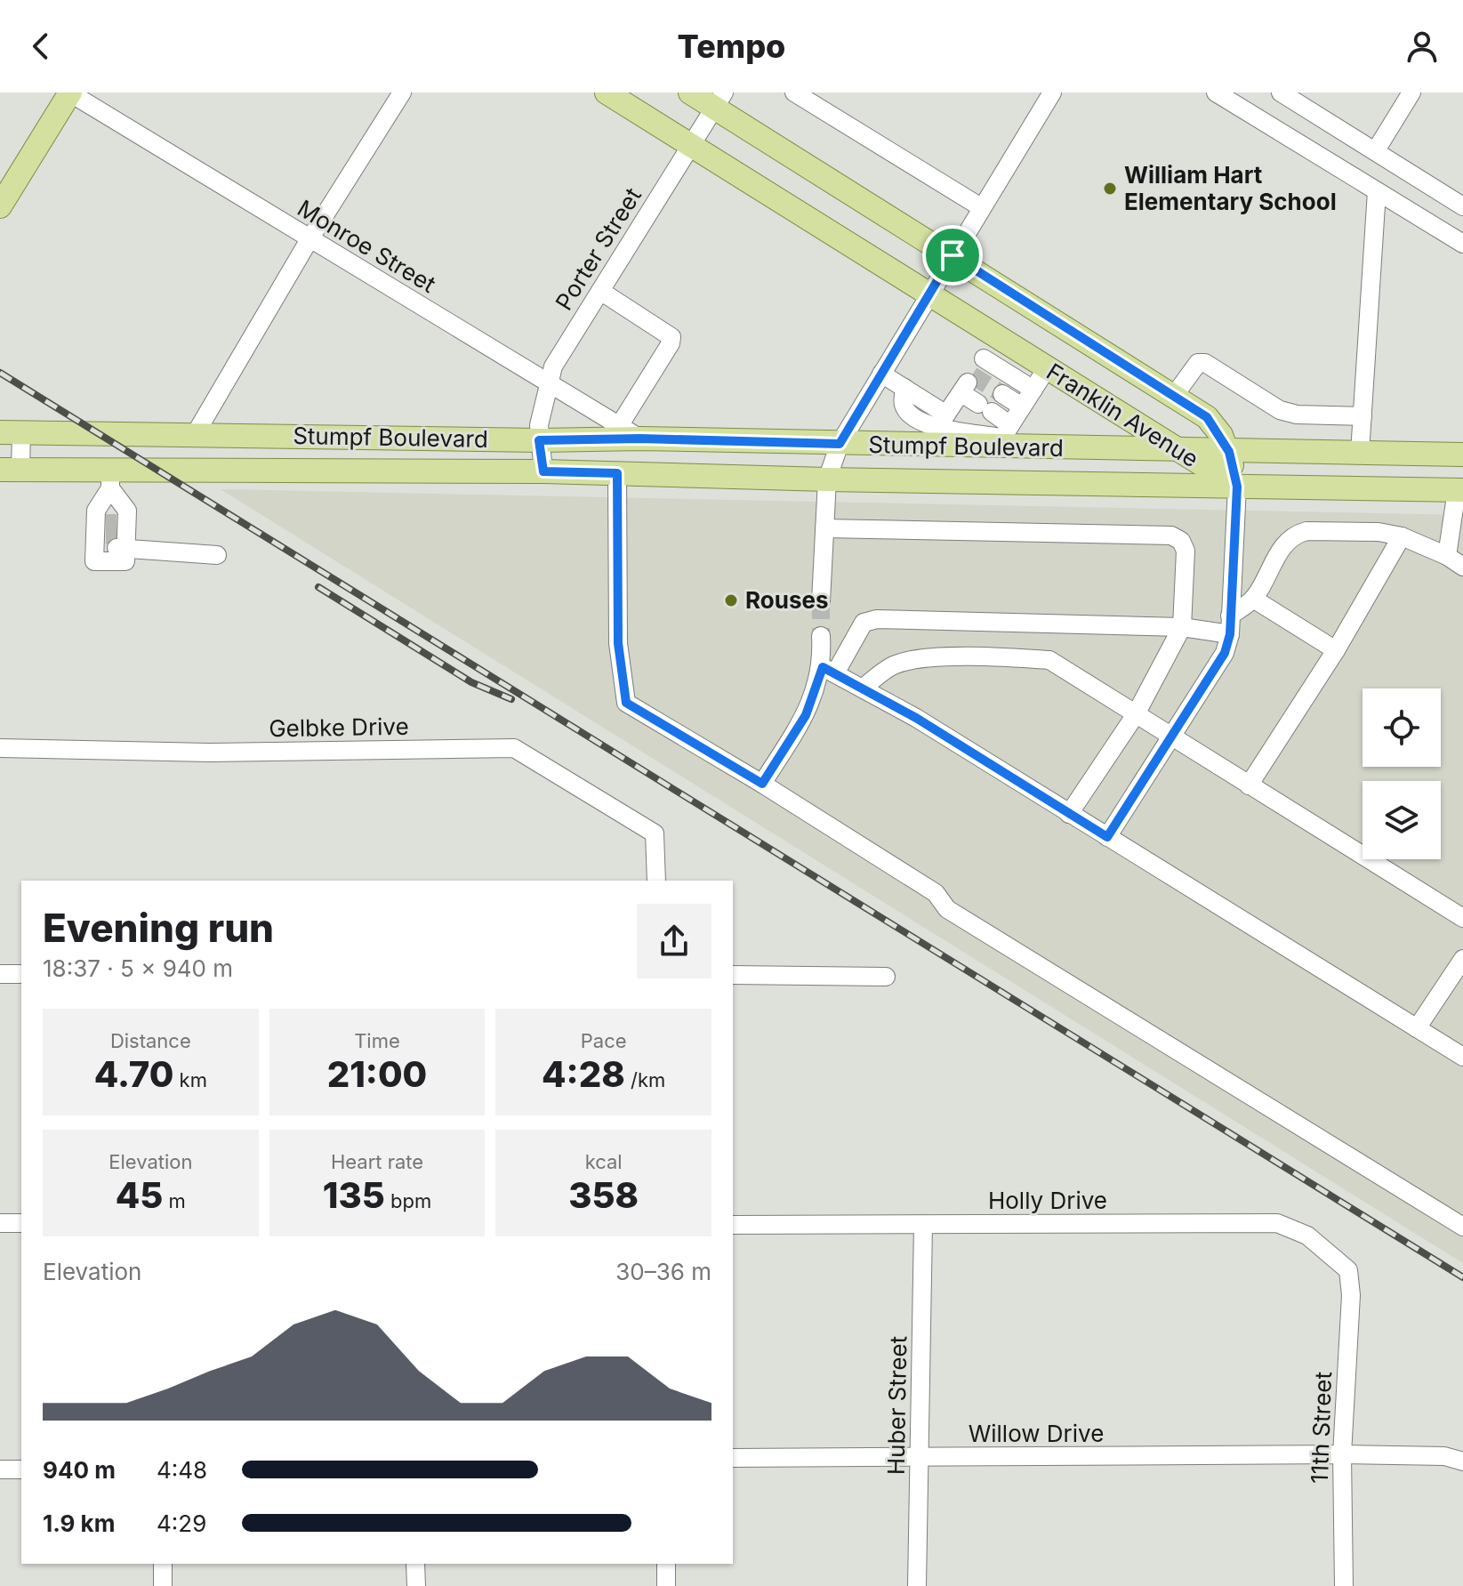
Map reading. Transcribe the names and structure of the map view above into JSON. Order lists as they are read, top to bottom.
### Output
{
  "streets": {
    "main road": ["Franklin Avenue", "Stumpf Boulevard"],
    "street": [
      "Monroe Street",
      "Porter Street",
      "Gelbke Drive",
      "Holly Drive",
      "Huber Street",
      "11th Street",
      "Willow Drive"
    ]
  },
  "crossings": [
    ["Monroe Street", "Porter Street"],
    ["Monroe Street", "Stumpf Boulevard"],
    ["Porter Street", "Franklin Avenue"],
    ["Porter Street", "Stumpf Boulevard"],
    ["Franklin Avenue", "Stumpf Boulevard"],
    ["Holly Drive", "Huber Street"],
    ["Holly Drive", "11th Street"],
    ["Huber Street", "Willow Drive"],
    ["11th Street", "Willow Drive"]
  ],
  "places": ["William Hart Elementary School", "Rouses"],
  "page": {
    "header": "Tempo",
    "heading": ["Evening run", "18:37 · 5 × 940 m"],
    "stats": [
      ["Distance", "4.70 km"],
      ["Time", "21:00"],
      ["Pace", "4:28 /km"],
      ["Elevation", "45 m"],
      ["Heart rate", "135 bpm"],
      ["kcal", "358"]
    ],
    "chart": ["Elevation", "30–36 m"],
    "list": [
      {
        "name": "940 m",
        "note": "4:48"
      },
      {
        "name": "1.9 km",
        "note": "4:29"
      }
    ]
  }
}
